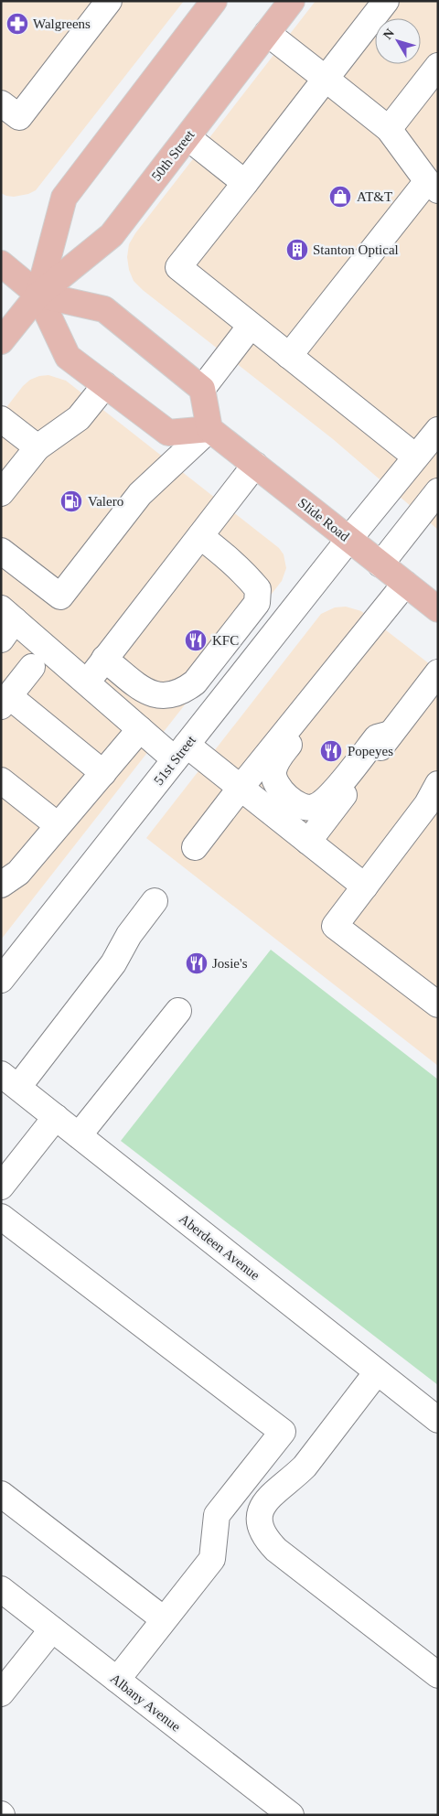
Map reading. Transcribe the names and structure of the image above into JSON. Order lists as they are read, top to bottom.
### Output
{
  "streets": {
    "main road": ["50th Street", "Slide Road"],
    "street": ["51st Street", "Aberdeen Avenue", "Albany Avenue"]
  },
  "crossings": [
    ["Slide Road", "51st Street"]
  ],
  "places": {
    "pharmacy": ["Walgreens"],
    "shop": ["AT&T"],
    "building": ["Stanton Optical"],
    "fuel station": ["Valero"],
    "restaurant": ["KFC", "Popeyes", "Josie's"]
  },
  "north": "top left"
}
